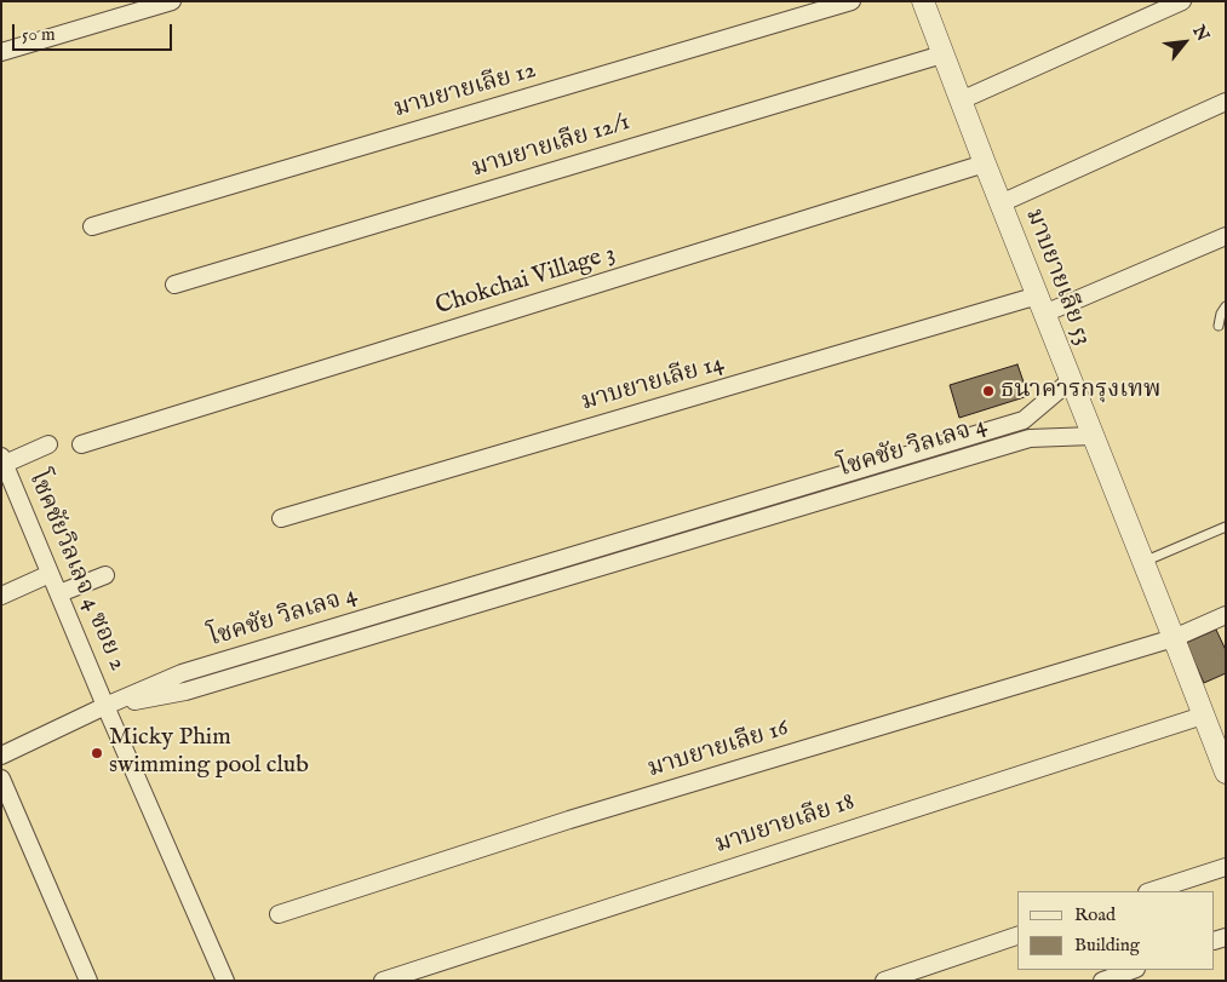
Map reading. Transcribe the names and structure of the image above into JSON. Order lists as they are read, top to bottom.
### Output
{
  "streets": {
    "street": [
      "มาบยายเลีย 12",
      "มาบยายเลีย 12/1",
      "มาบยายเลีย 53",
      "Chokchai Village 3",
      "มาบยายเลีย 14",
      "โชคชัย วิลเลจ 4",
      "โชคชัยวิลเลจ 4 ซอย 2",
      "มาบยายเลีย 16",
      "มาบยายเลีย 18"
    ]
  },
  "crossings": [
    ["มาบยายเลีย 12/1", "มาบยายเลีย 53"],
    ["มาบยายเลีย 53", "Chokchai Village 3"],
    ["มาบยายเลีย 53", "มาบยายเลีย 14"],
    ["มาบยายเลีย 53", "โชคชัย วิลเลจ 4"],
    ["มาบยายเลีย 53", "มาบยายเลีย 16"],
    ["มาบยายเลีย 53", "มาบยายเลีย 18"],
    ["โชคชัย วิลเลจ 4", "โชคชัยวิลเลจ 4 ซอย 2"]
  ],
  "places": ["ธนาคารกรุงเทพ", "Micky Phim swimming pool club"],
  "legend": ["Road", "Building"],
  "scale_bar": "50 m",
  "north": "top right"
}
